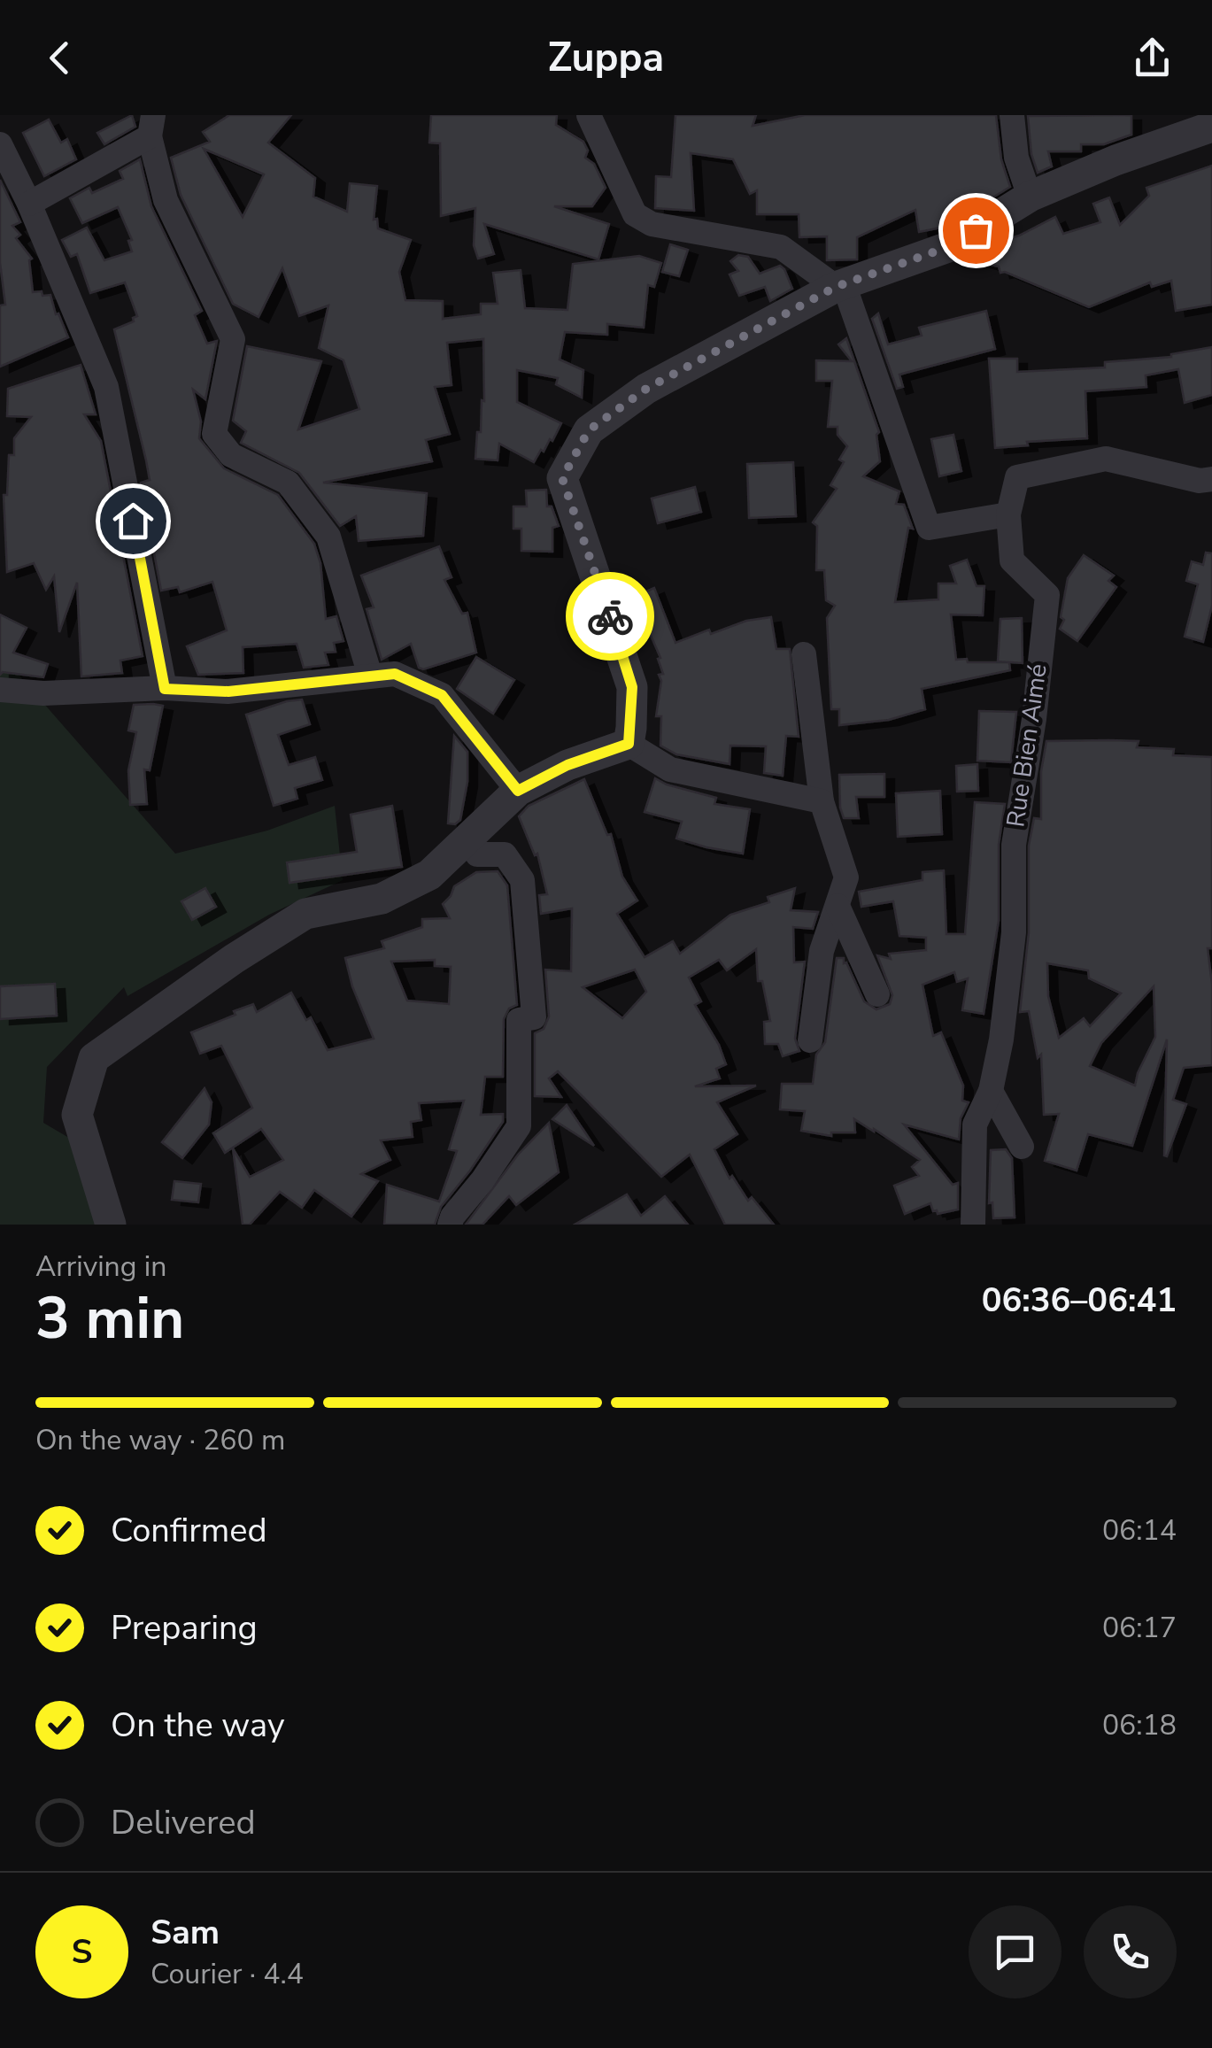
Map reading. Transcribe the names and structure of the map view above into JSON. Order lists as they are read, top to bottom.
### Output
{
  "streets": {
    "street": ["Rue Bien Aimé"]
  },
  "page": {
    "header": "Zuppa",
    "heading": ["3 min", "Arriving in", "06:36–06:41"],
    "panel": ["Sam", "Courier · 4.4"],
    "bar": "On the way · 260 m",
    "list": [
      ["Confirmed", "06:14"],
      ["Preparing", "06:17"],
      ["On the way", "06:18"],
      "Delivered"
    ],
    "round": "S"
  }
}
